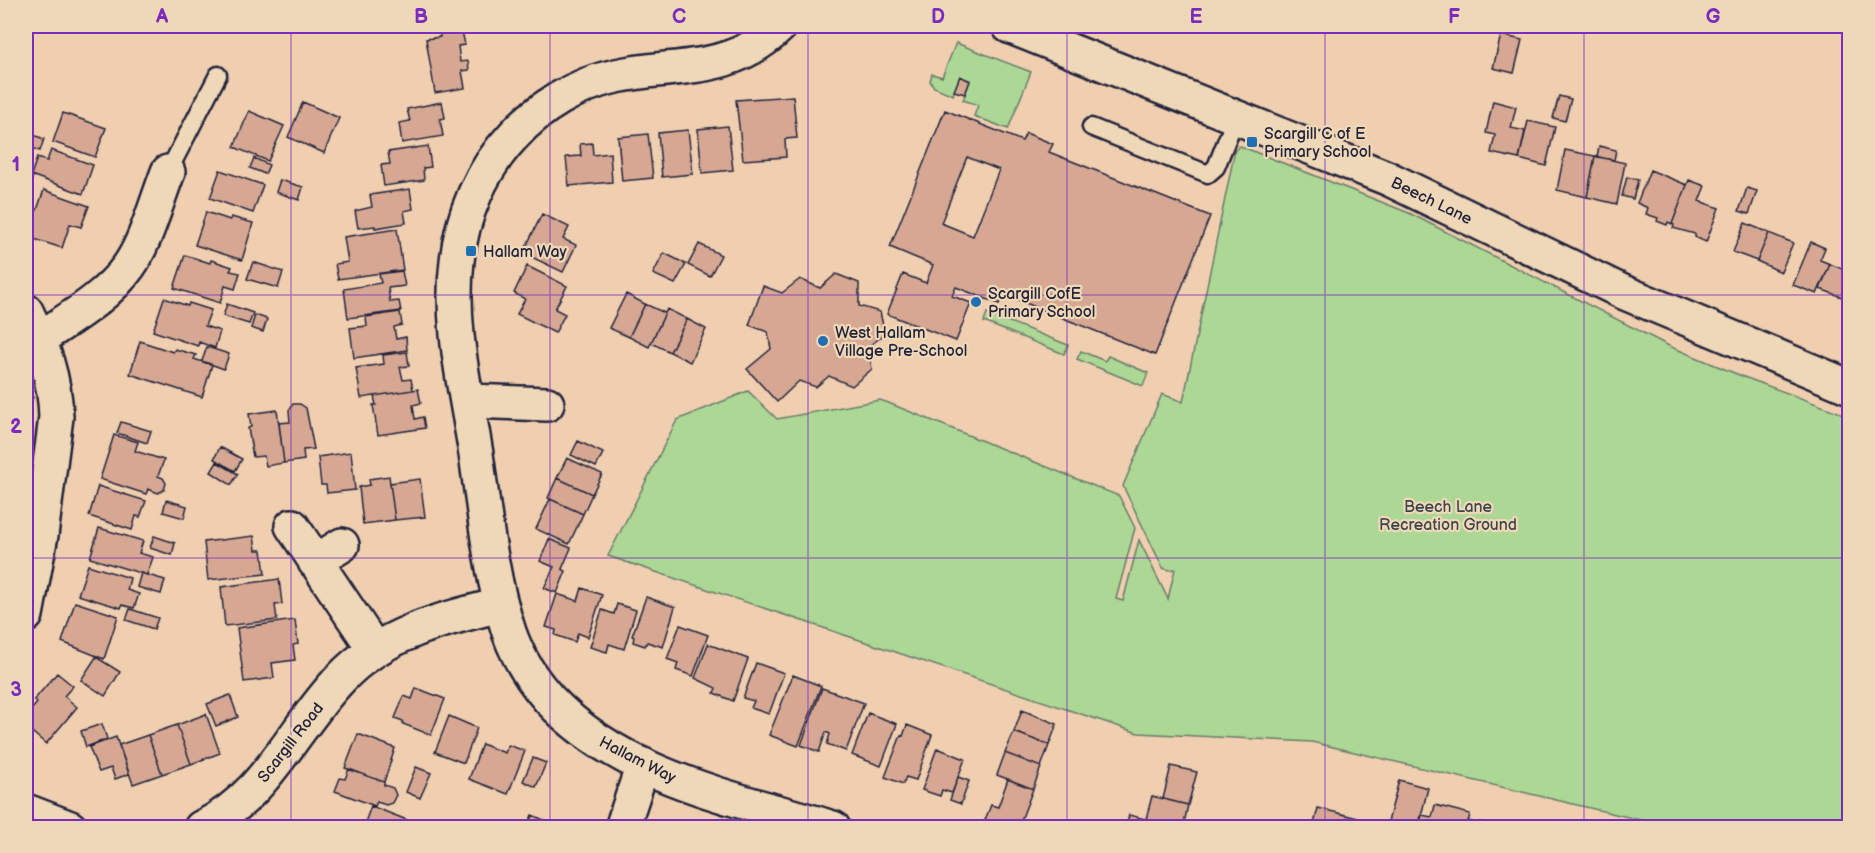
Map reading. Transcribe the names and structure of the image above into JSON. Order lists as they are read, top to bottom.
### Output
{
  "streets": {
    "street": ["Beech Lane", "Scargill Road", "Hallam Way"]
  },
  "crossings": [
    ["Scargill Road", "Hallam Way"]
  ],
  "parks": ["Beech Lane Recreation Ground"],
  "places": {
    "transit": ["Scargill C of E Primary School", "Hallam Way"],
    "other": ["Scargill CofE Primary School", "West Hallam Village Pre-School"]
  },
  "grid": {
    "columns": [
      "A",
      "B",
      "C",
      "D",
      "E",
      "F",
      "G"
    ],
    "rows": ["1", "2", "3"]
  }
}
